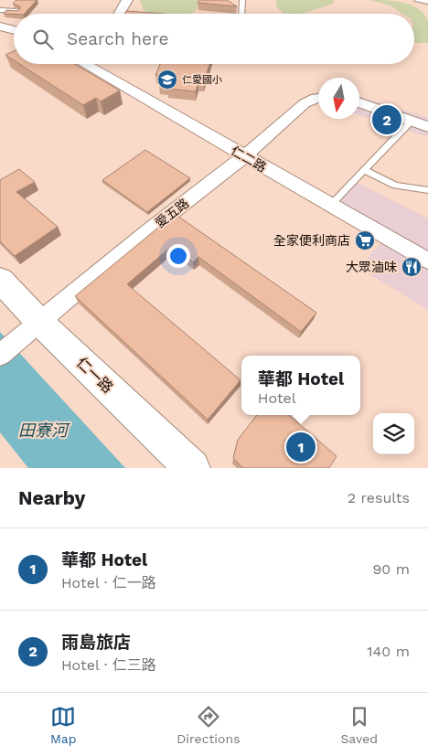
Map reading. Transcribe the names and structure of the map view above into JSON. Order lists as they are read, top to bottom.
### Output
{
  "streets": {
    "street": ["仁二路", "愛五路", "仁一路"]
  },
  "crossings": [
    ["仁二路", "愛五路"],
    ["愛五路", "仁一路"]
  ],
  "water": ["田寮河"],
  "places": {
    "school or university": ["仁愛國小"],
    "supermarket": ["全家便利商店"],
    "restaurant": ["大眾滷味"]
  },
  "north": "bottom",
  "page": {
    "search": "Search here",
    "pins": ["2", "1"],
    "popup": ["華都 Hotel", "Hotel"],
    "heading": ["Nearby", "2 results"],
    "list": [
      {
        "mark": "1",
        "name": "華都 Hotel",
        "note": "Hotel · 仁一路",
        "value": "90 m"
      },
      {
        "mark": "2",
        "name": "雨島旅店",
        "note": "Hotel · 仁三路",
        "value": "140 m"
      }
    ],
    "nav": ["Map", "Directions", "Saved"]
  }
}
